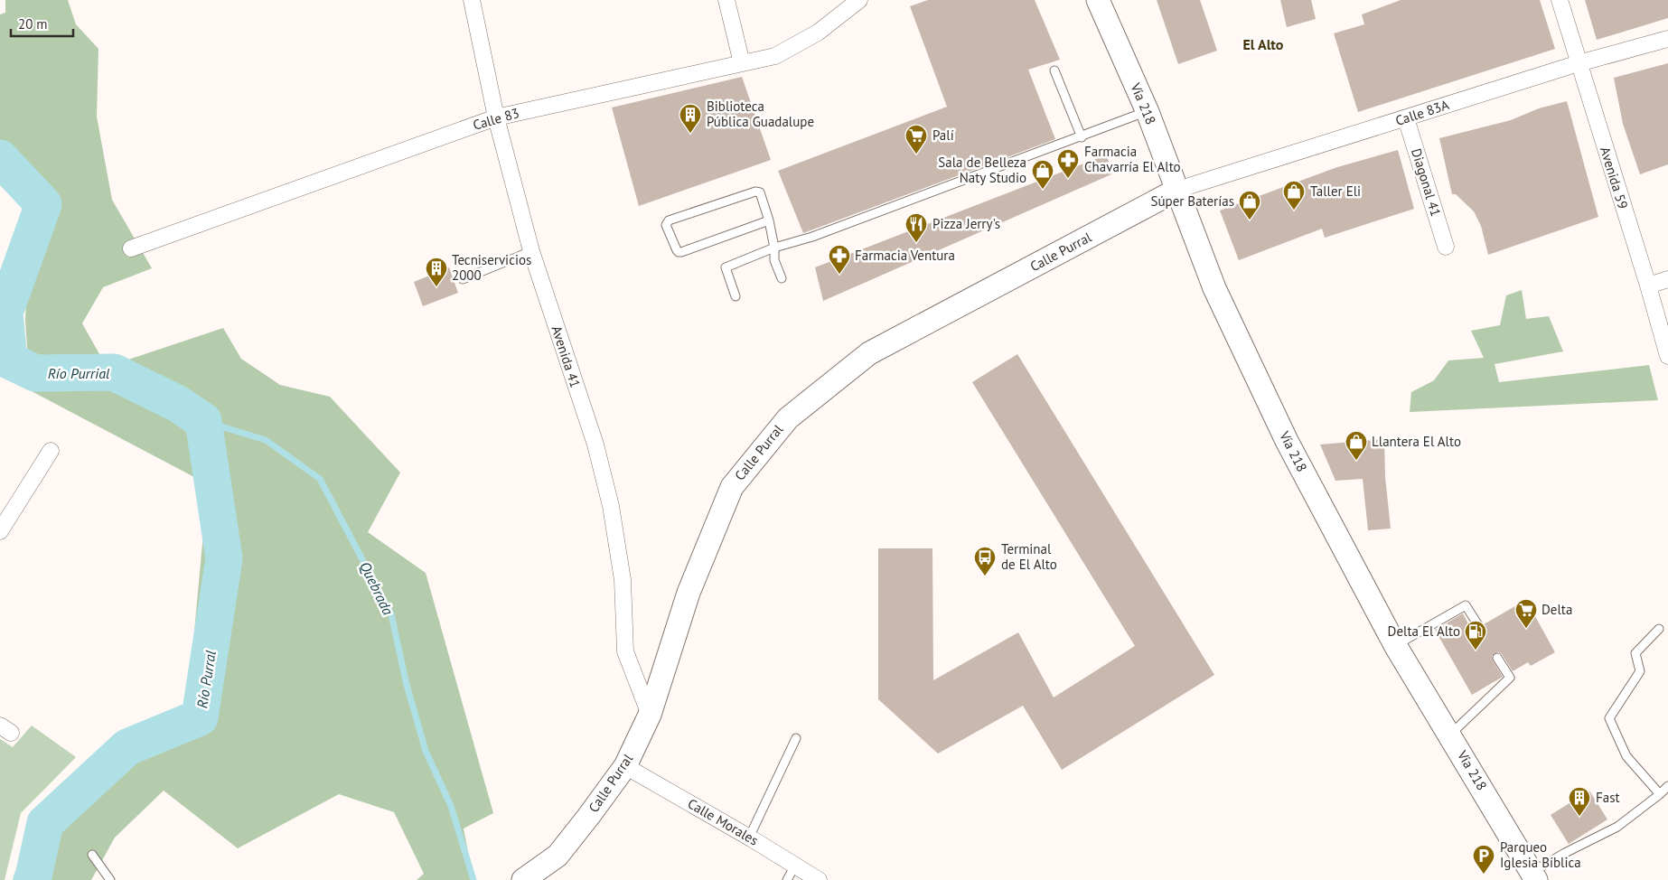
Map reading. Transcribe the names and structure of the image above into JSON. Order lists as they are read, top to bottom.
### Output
{
  "streets": {
    "street": [
      "Vía 218",
      "Calle 83A",
      "Calle 83",
      "Avenida 59",
      "Diagonal 41",
      "Calle Purral",
      "Avenida 41",
      "Calle Morales"
    ]
  },
  "crossings": [
    ["Vía 218", "Calle 83A"],
    ["Vía 218", "Calle Purral"],
    ["Calle 83A", "Avenida 59"],
    ["Calle 83A", "Diagonal 41"],
    ["Calle 83A", "Calle Purral"],
    ["Calle 83", "Avenida 41"],
    ["Calle Purral", "Avenida 41"],
    ["Calle Purral", "Calle Morales"]
  ],
  "districts": ["El Alto"],
  "water": ["Río Purrial", "Quebrada", "Río Purral"],
  "places": {
    "building": ["Biblioteca Pública Guadalupe", "Tecniservicios 2000", "Fast"],
    "supermarket": ["Palí", "Delta"],
    "pharmacy": ["Farmacia Chavarría El Alto", "Farmacia Ventura"],
    "shop": [
      "Sala de Belleza Naty Studio",
      "Taller Eli",
      "Súper Baterías",
      "Llantera El Alto"
    ],
    "restaurant": ["Pizza Jerry's"],
    "bus stop": ["Terminal de El Alto"],
    "fuel station": ["Delta El Alto"],
    "parking": ["Parqueo Iglesia Bíblica"]
  },
  "scale_bar": "20 m"
}
